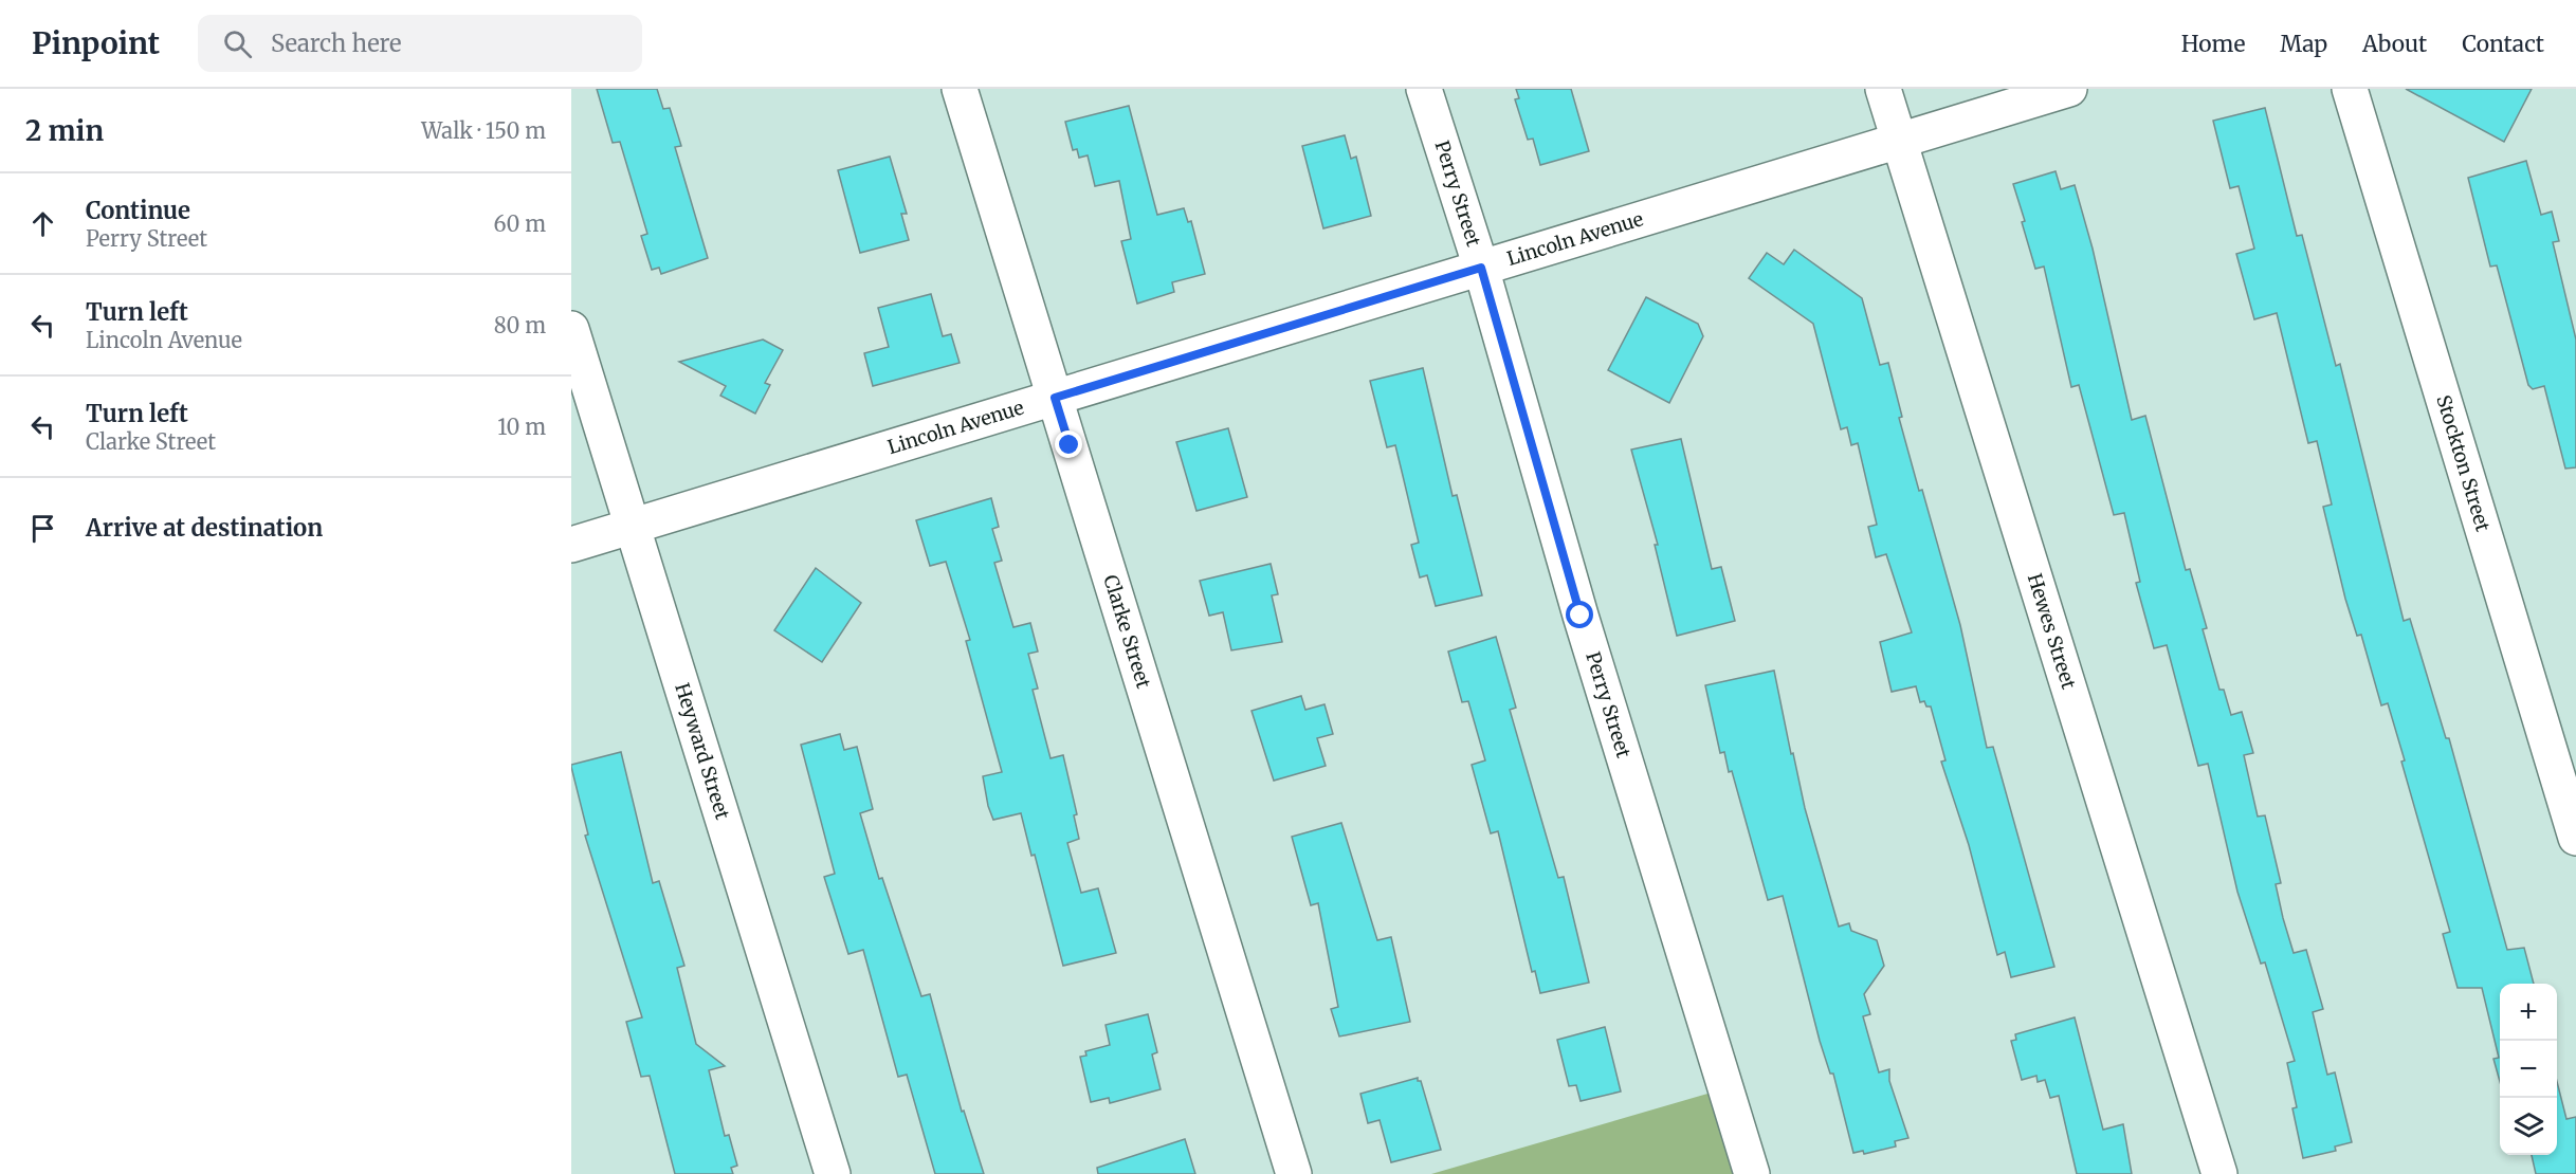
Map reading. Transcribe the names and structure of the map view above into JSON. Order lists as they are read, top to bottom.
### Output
{
  "streets": {
    "street": [
      "Perry Street",
      "Lincoln Avenue",
      "Stockton Street",
      "Clarke Street",
      "Hewes Street",
      "Heyward Street"
    ]
  },
  "crossings": [
    ["Perry Street", "Lincoln Avenue"],
    ["Lincoln Avenue", "Clarke Street"],
    ["Lincoln Avenue", "Hewes Street"],
    ["Lincoln Avenue", "Heyward Street"]
  ],
  "page": {
    "header": "Pinpoint",
    "search": "Search here",
    "nav": [
      "Home",
      "Map",
      "About",
      "Contact"
    ],
    "heading": ["2 min", "Walk · 150 m"],
    "list": [
      ["Continue", "Perry Street", "60 m"],
      ["Turn left", "Lincoln Avenue", "80 m"],
      ["Turn left", "Clarke Street", "10 m"],
      "Arrive at destination"
    ],
    "map_buttons": ["+", "−"]
  }
}
